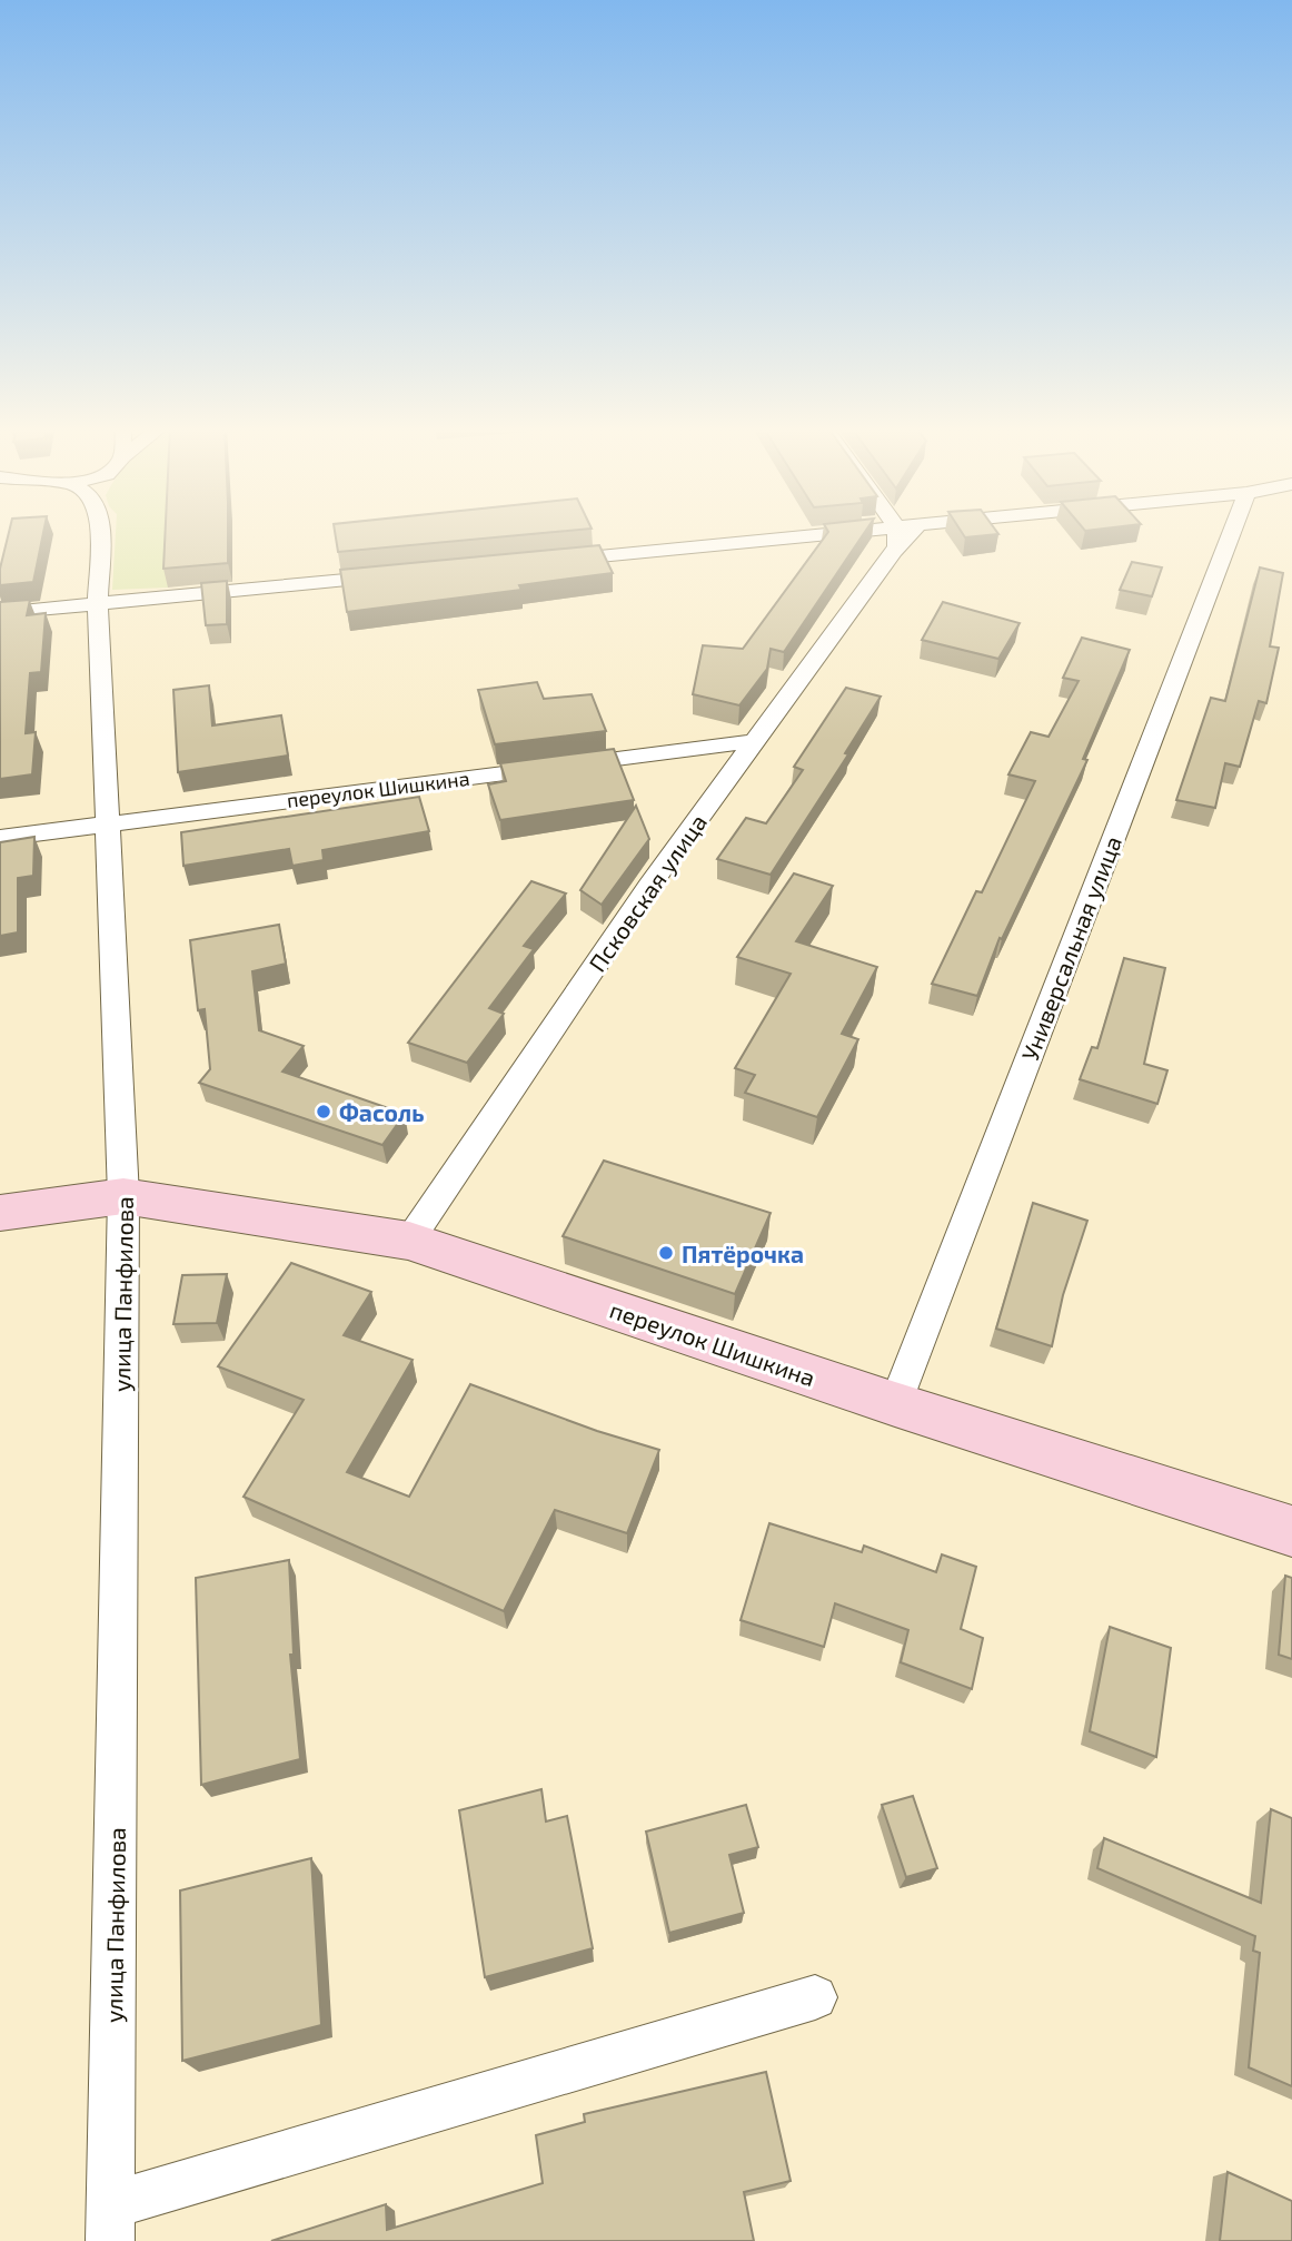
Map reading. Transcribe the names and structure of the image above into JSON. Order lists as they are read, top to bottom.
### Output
{
  "streets": {
    "main road": ["переулок Шишкина"],
    "street": ["Псковская улица", "Универсальная улица", "улица Панфилова"]
  },
  "crossings": [
    ["переулок Шишкина", "Псковская улица"],
    ["переулок Шишкина", "Универсальная улица"],
    ["переулок Шишкина", "улица Панфилова"]
  ],
  "places": ["Фасоль", "Пятёрочка"]
}
